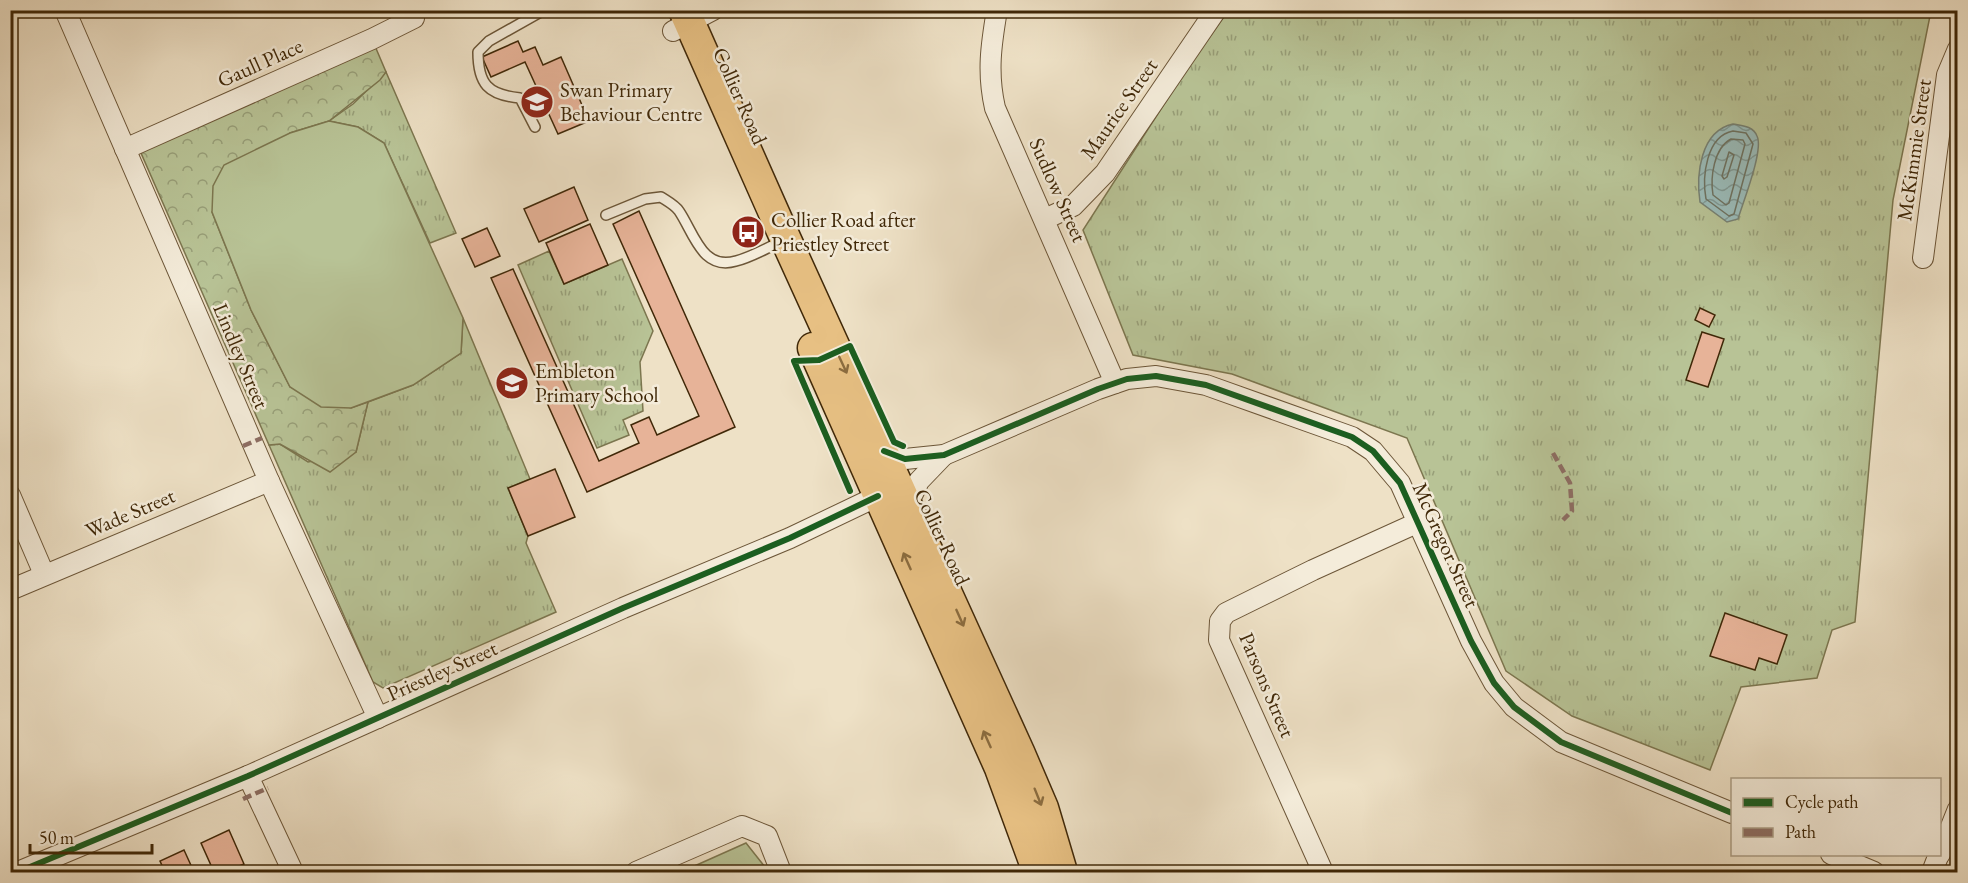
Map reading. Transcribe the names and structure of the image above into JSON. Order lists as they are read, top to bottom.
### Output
{
  "streets": {
    "main road": ["Collier Road"],
    "street": [
      "Gaull Place",
      "Maurice Street",
      "McKimmie Street",
      "Sudlow Street",
      "Lindley Street",
      "Wade Street",
      "McGregor Street",
      "Priestley Street",
      "Parsons Street"
    ]
  },
  "crossings": [
    ["Gaull Place", "Lindley Street"],
    ["Collier Road", "McGregor Street"],
    ["Collier Road", "Priestley Street"],
    ["Maurice Street", "Sudlow Street"],
    ["Sudlow Street", "McGregor Street"],
    ["Lindley Street", "Wade Street"],
    ["Lindley Street", "Priestley Street"],
    ["McGregor Street", "Parsons Street"]
  ],
  "places": {
    "school or university": ["Swan Primary Behaviour Centre", "Embleton Primary School"],
    "bus stop": ["Collier Road after Priestley Street"]
  },
  "legend": ["Cycle path", "Path"],
  "scale_bar": "50 m"
}
